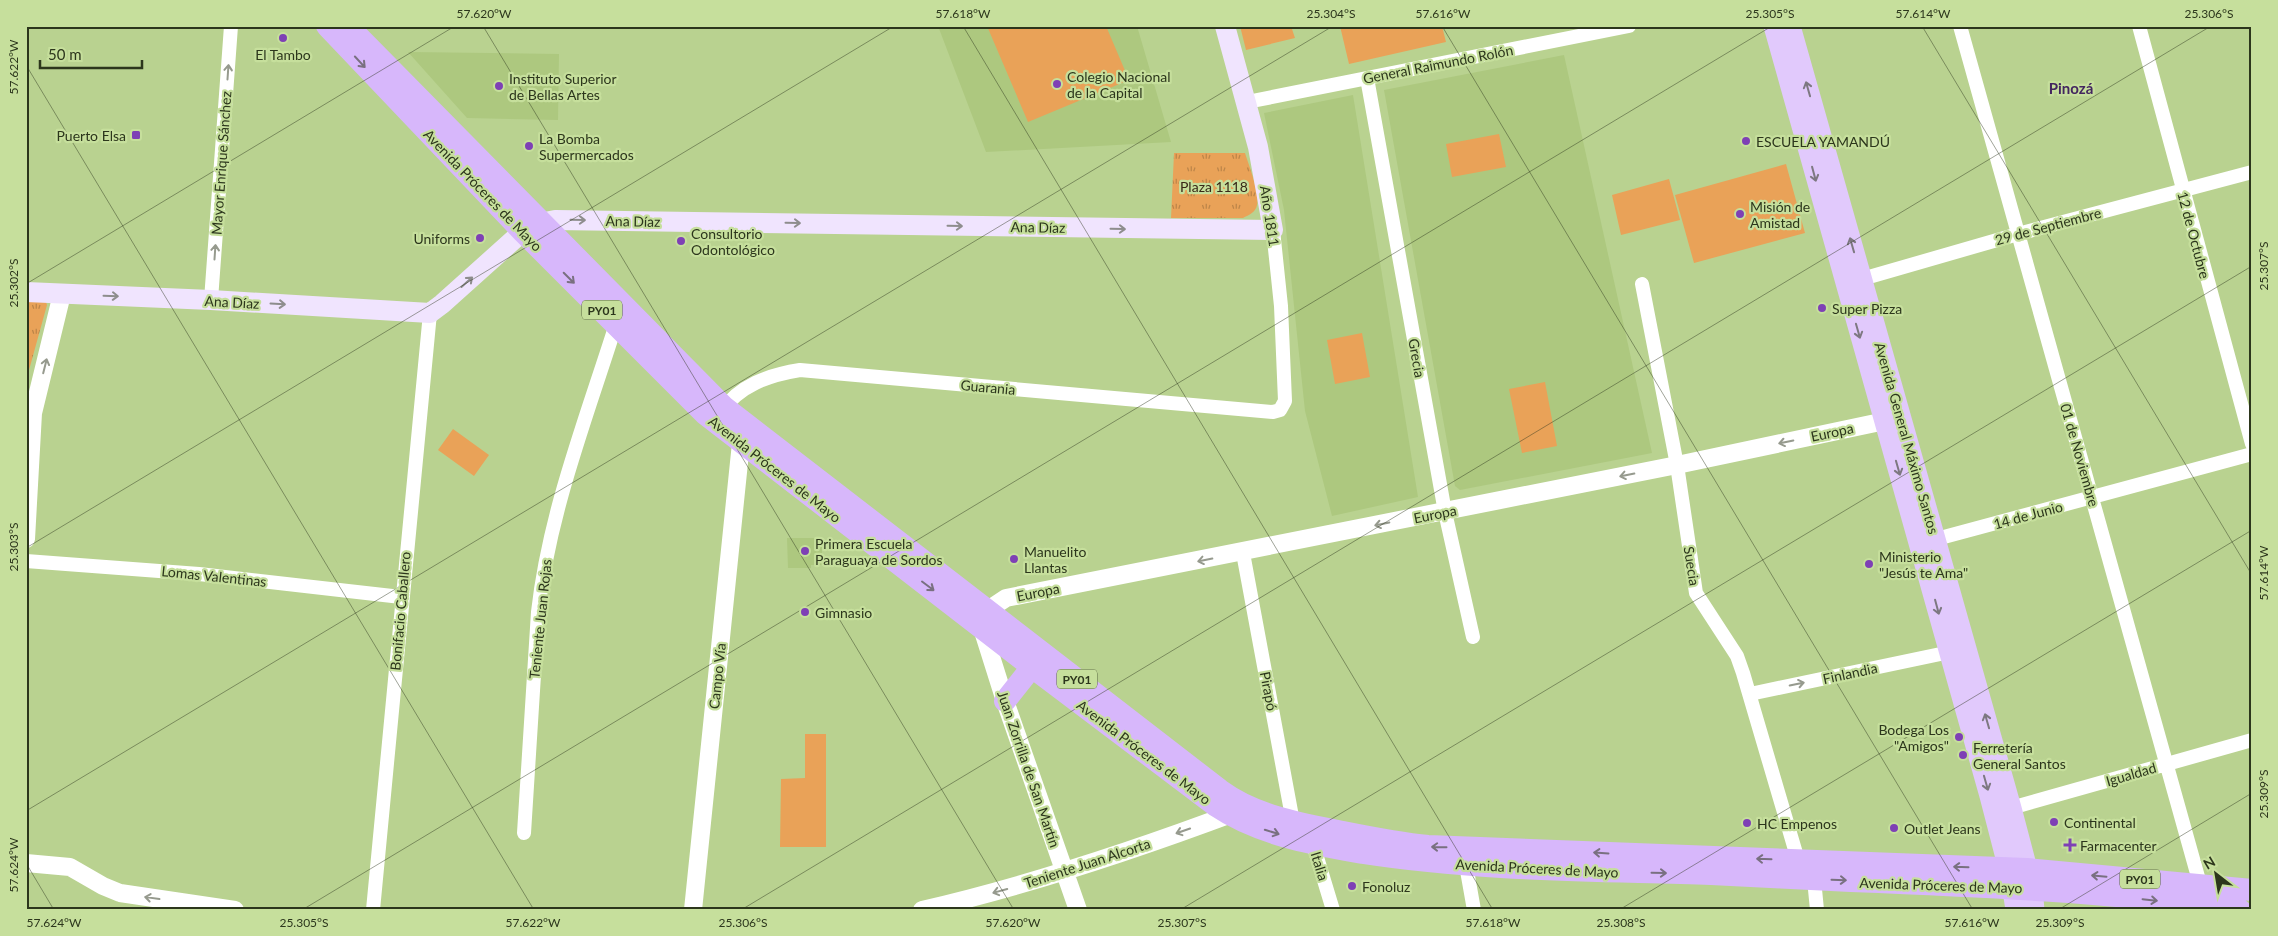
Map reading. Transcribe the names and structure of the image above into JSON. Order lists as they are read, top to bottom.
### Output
{
  "streets": {
    "highway": ["Avenida Próceres de Mayo", "PY01"],
    "main road": ["Año 1811", "Ana Díaz", "Avenida General Máximo Santos"],
    "street": [
      "General Raimundo Rolón",
      "Mayor Enrique Sánchez",
      "29 de Septiembre",
      "12 de Octubre",
      "Grecia",
      "Guarania",
      "Europa",
      "01 de Noviembre",
      "14 de Junio",
      "Suecia",
      "Lomas Valentinas",
      "Bonifacio Caballero",
      "Teniente Juan Rojas",
      "Finlandia",
      "Campo Vía",
      "Pirapó",
      "Juan Zorrilla de San Martín",
      "Igualdad",
      "Teniente Juan Alcorta",
      "Italia"
    ]
  },
  "crossings": [
    ["General Raimundo Rolón", "Año 1811"],
    ["General Raimundo Rolón", "Grecia"],
    ["Mayor Enrique Sánchez", "Ana Díaz"],
    ["Avenida Próceres de Mayo", "Ana Díaz"],
    ["Avenida Próceres de Mayo", "PY01"],
    ["Avenida Próceres de Mayo", "Guarania"],
    ["Avenida Próceres de Mayo", "Europa"],
    ["Avenida Próceres de Mayo", "Avenida General Máximo Santos"],
    ["Avenida Próceres de Mayo", "Suecia"],
    ["Avenida Próceres de Mayo", "Teniente Juan Rojas"],
    ["Avenida Próceres de Mayo", "Campo Vía"],
    ["Avenida Próceres de Mayo", "Pirapó"],
    ["Avenida Próceres de Mayo", "Juan Zorrilla de San Martín"],
    ["Avenida Próceres de Mayo", "Teniente Juan Alcorta"],
    ["Avenida Próceres de Mayo", "Italia"],
    ["Año 1811", "Ana Díaz"],
    ["Año 1811", "Guarania"],
    ["Ana Díaz", "Bonifacio Caballero"],
    ["29 de Septiembre", "12 de Octubre"],
    ["29 de Septiembre", "Avenida General Máximo Santos"],
    ["29 de Septiembre", "01 de Noviembre"],
    ["PY01", "Avenida General Máximo Santos"],
    ["PY01", "01 de Noviembre"],
    ["Grecia", "Europa"],
    ["Europa", "Avenida General Máximo Santos"],
    ["Europa", "Suecia"],
    ["Europa", "Pirapó"],
    ["Europa", "Juan Zorrilla de San Martín"],
    ["Avenida General Máximo Santos", "14 de Junio"],
    ["Avenida General Máximo Santos", "Finlandia"],
    ["Avenida General Máximo Santos", "Igualdad"],
    ["01 de Noviembre", "14 de Junio"],
    ["01 de Noviembre", "Igualdad"],
    ["Suecia", "Finlandia"],
    ["Lomas Valentinas", "Bonifacio Caballero"],
    ["Pirapó", "Italia"],
    ["Juan Zorrilla de San Martín", "Teniente Juan Alcorta"]
  ],
  "one_way": [
    "Mayor Enrique Sánchez",
    "Ana Díaz",
    "Europa",
    "Finlandia",
    "Teniente Juan Alcorta"
  ],
  "districts": ["Pinozá"],
  "parks": ["Plaza 1118"],
  "places": {
    "other": [
      "El Tambo",
      "Colegio Nacional de la Capital",
      "Instituto Superior de Bellas Artes",
      "ESCUELA YAMANDÚ",
      "La Bomba Supermercados",
      "Misión de Amistad",
      "Uniforms",
      "Consultorio Odontológico",
      "Super Pizza",
      "Primera Escuela Paraguaya de Sordos",
      "Manuelito Llantas",
      "Ministerio \"Jesús te Ama\"",
      "Gimnasio",
      "Bodega Los \"Amigos\"",
      "Ferretería General Santos",
      "Continental",
      "HC Empenos",
      "Outlet Jeans",
      "Fonoluz"
    ],
    "transit": ["Puerto Elsa"],
    "health": ["Farmacenter"]
  },
  "scale_bar": "50 m",
  "north": "top left",
  "coordinates": [
    "57.620°W",
    "57.618°W",
    "25.304°S",
    "57.616°W",
    "25.305°S",
    "57.614°W",
    "25.306°S",
    "57.622°W",
    "25.307°S",
    "25.302°S",
    "25.303°S",
    "25.309°S",
    "57.624°W",
    "25.308°S"
  ]
}
